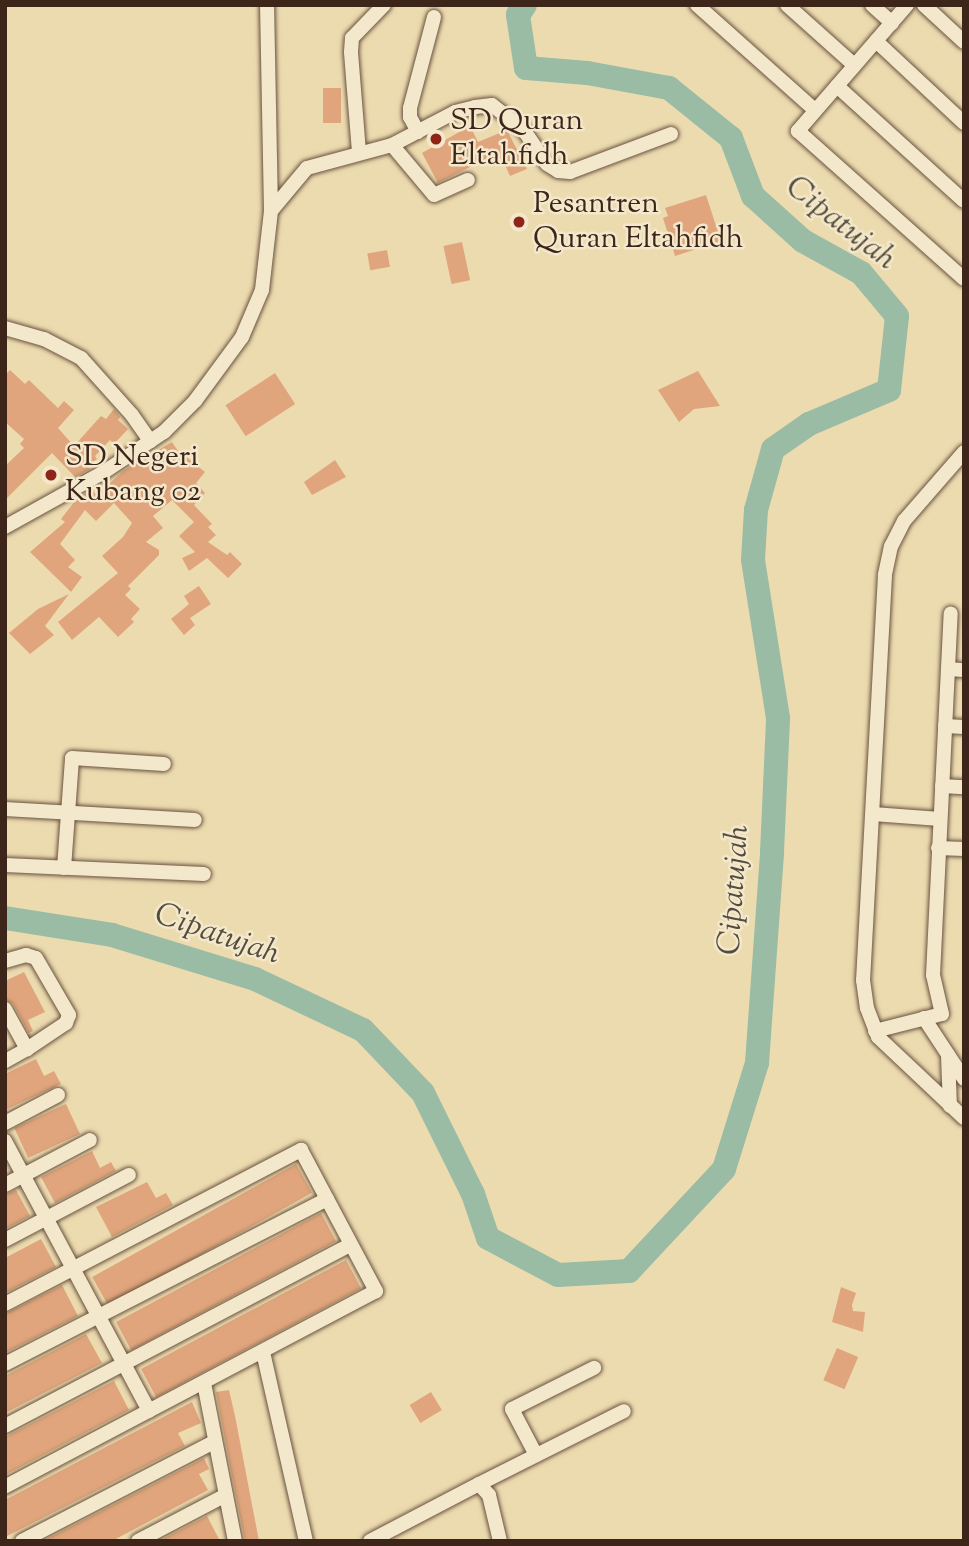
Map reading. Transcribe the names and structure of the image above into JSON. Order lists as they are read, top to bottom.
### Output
{
  "water": ["Cipatujah"],
  "places": ["SD Quran Eltahfidh", "Pesantren Quran Eltahfidh", "SD Negeri Kubang 02"]
}
